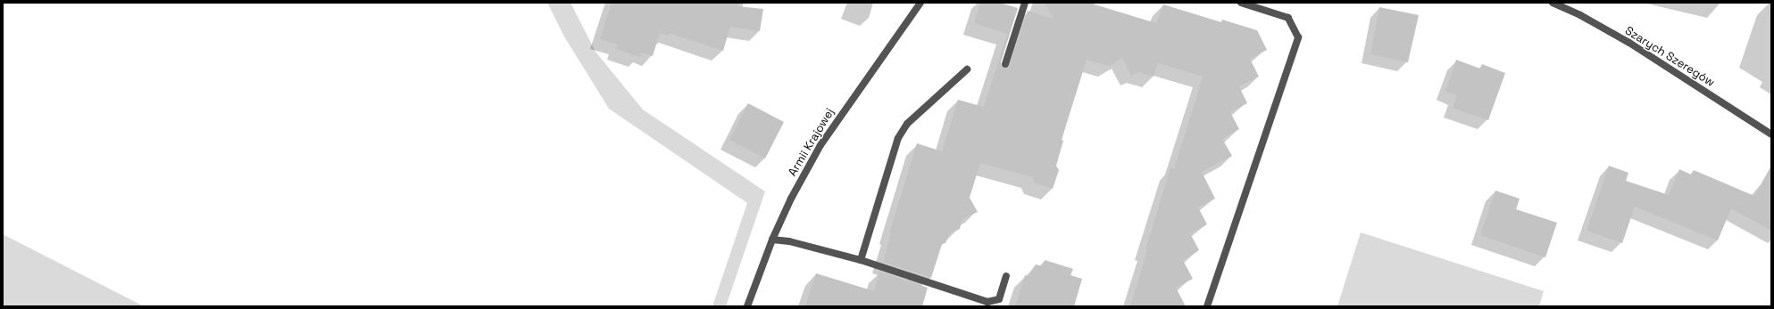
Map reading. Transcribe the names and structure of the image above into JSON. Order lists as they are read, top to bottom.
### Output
{
  "streets": {
    "street": ["Szarych Szeregów", "Armii Krajowej"]
  }
}
